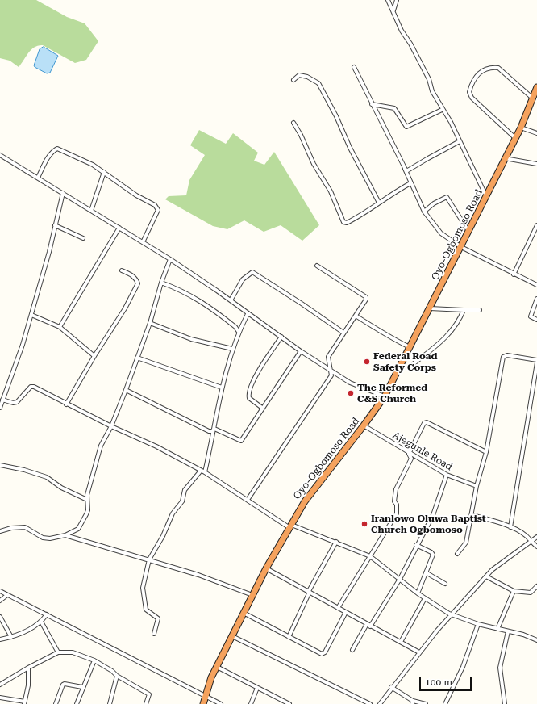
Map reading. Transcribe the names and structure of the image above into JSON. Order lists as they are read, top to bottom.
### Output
{
  "streets": {
    "highway": ["Oyo-Ogbomoso Road"],
    "street": ["Ajegunle Road"]
  },
  "crossings": [
    ["Oyo-Ogbomoso Road", "Ajegunle Road"]
  ],
  "places": ["Federal Road Safety Corps", "The Reformed C&S Church", "Iranlowo Oluwa Baptist Church Ogbomoso"],
  "scale_bar": "100 m"
}
